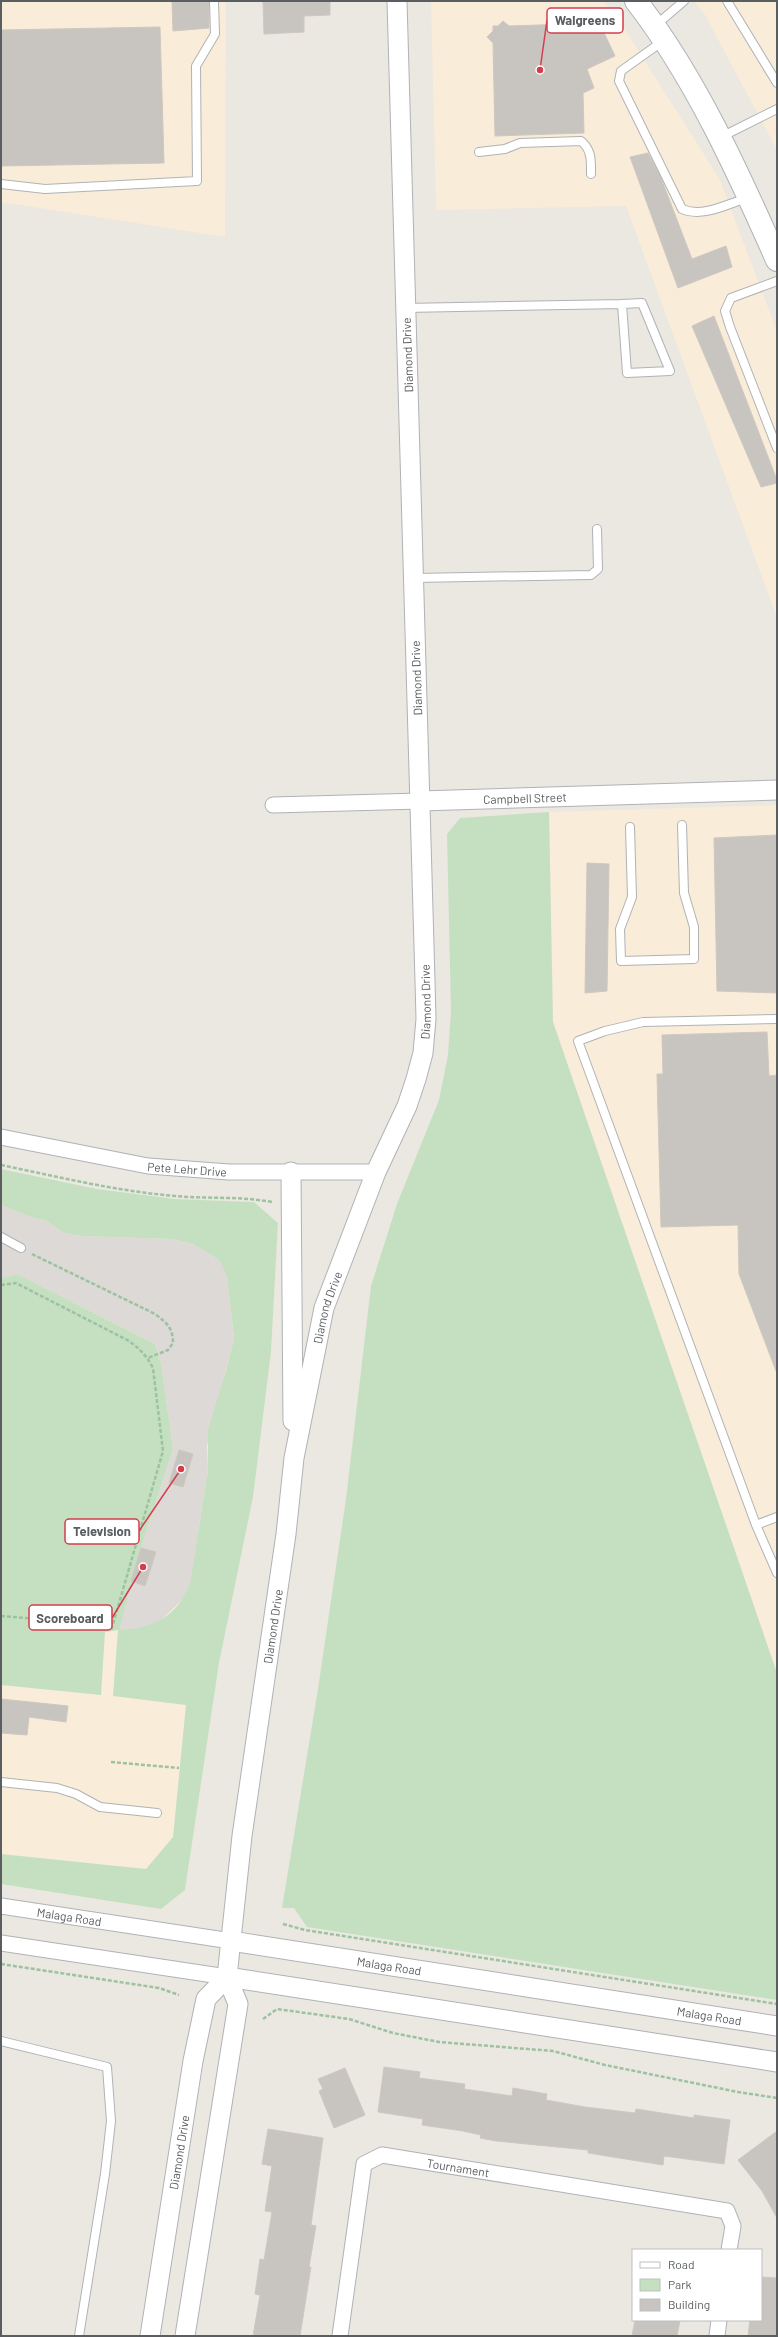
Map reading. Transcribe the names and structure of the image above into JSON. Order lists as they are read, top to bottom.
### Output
{
  "streets": {
    "street": [
      "Diamond Drive",
      "Campbell Street",
      "Pete Lehr Drive",
      "Malaga Road",
      "Tournament"
    ]
  },
  "crossings": [
    ["Diamond Drive", "Campbell Street"],
    ["Diamond Drive", "Pete Lehr Drive"],
    ["Diamond Drive", "Malaga Road"]
  ],
  "places": ["Walgreens", "Television", "Scoreboard"],
  "legend": ["Road", "Park", "Building"]
}
